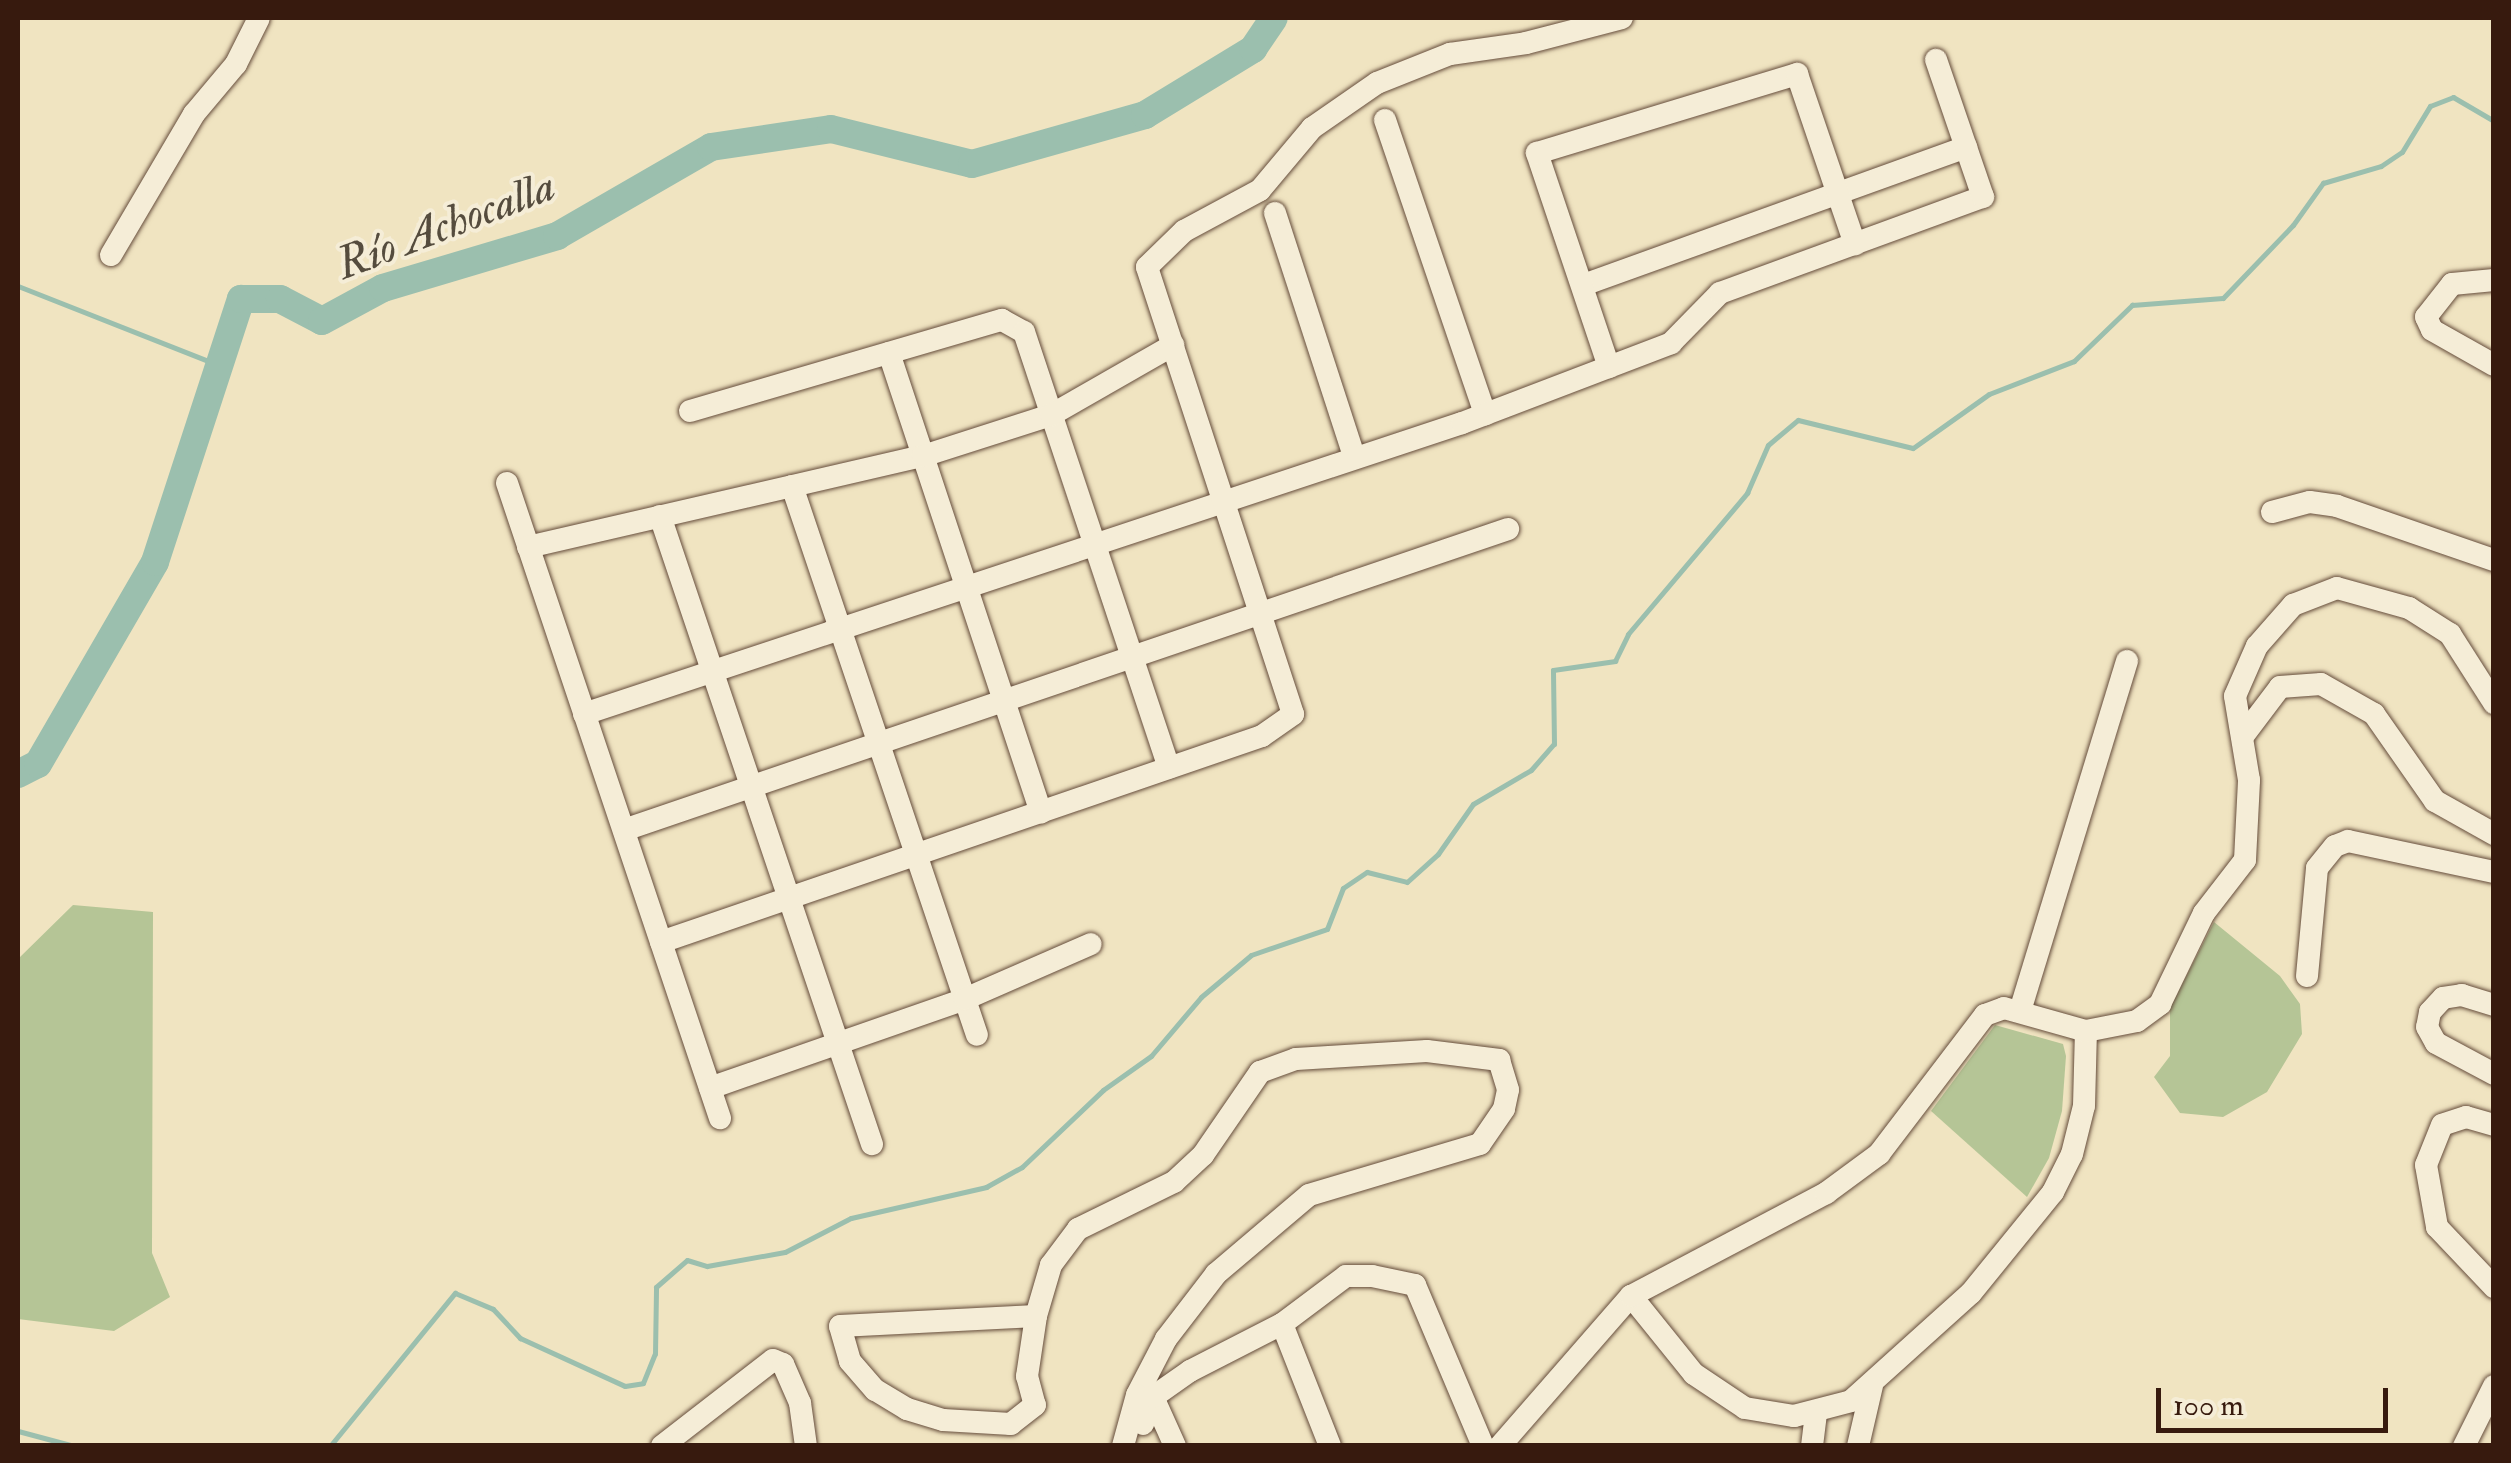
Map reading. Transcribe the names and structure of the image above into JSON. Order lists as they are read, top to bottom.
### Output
{
  "water": ["Río Achocalla"],
  "scale_bar": "100 m"
}
